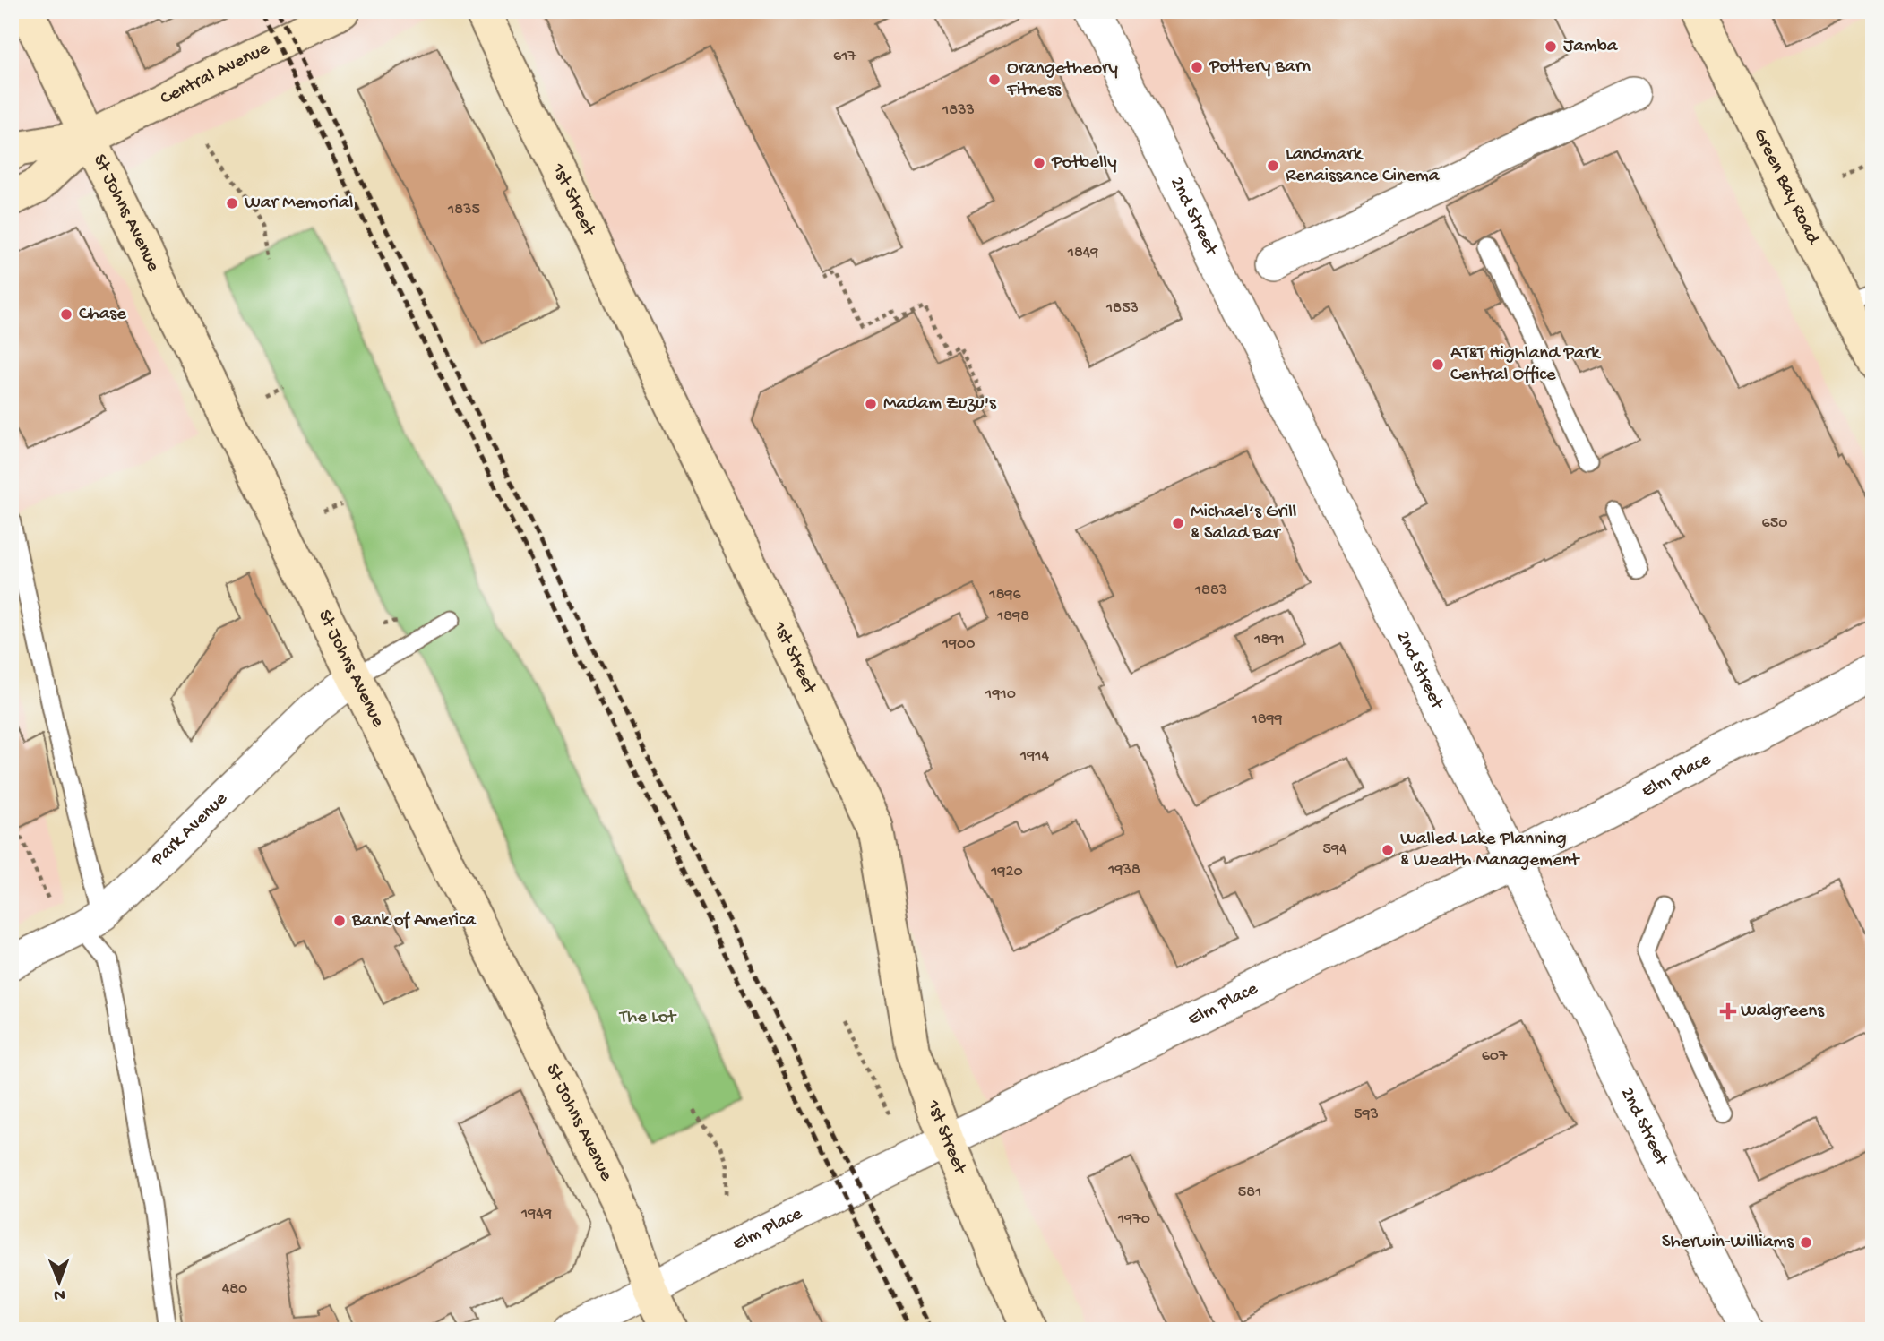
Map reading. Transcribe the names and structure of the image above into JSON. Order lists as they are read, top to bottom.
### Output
{
  "streets": {
    "street": [
      "Central Avenue",
      "Green Bay Road",
      "1st Street",
      "St Johns Avenue",
      "2nd Street",
      "Elm Place",
      "Park Avenue"
    ]
  },
  "crossings": [
    ["Central Avenue", "St Johns Avenue"],
    ["1st Street", "Elm Place"],
    ["St Johns Avenue", "Elm Place"],
    ["St Johns Avenue", "Park Avenue"],
    ["2nd Street", "Elm Place"]
  ],
  "parks": ["The Lot"],
  "places": {
    "other": [
      "Jamba",
      "Pottery Barn",
      "Orangetheory Fitness",
      "Potbelly",
      "Landmark Renaissance Cinema",
      "War Memorial",
      "Chase",
      "AT&T Highland Park Central Office",
      "Madam Zuzu's",
      "Michael’s Grill & Salad Bar",
      "Walled Lake Planning & Wealth Management",
      "Bank of America",
      "Sherwin-Williams"
    ],
    "health": ["Walgreens"]
  },
  "house_numbers": [
    "617",
    "1833",
    "1835",
    "1849",
    "1853",
    "650",
    "1883",
    "1896",
    "1898",
    "1891",
    "1900",
    "1910",
    "1899",
    "1914",
    "594",
    "1938",
    "1920",
    "607",
    "593",
    "581",
    "1949",
    "1970",
    "480"
  ],
  "north": "bottom"
}
